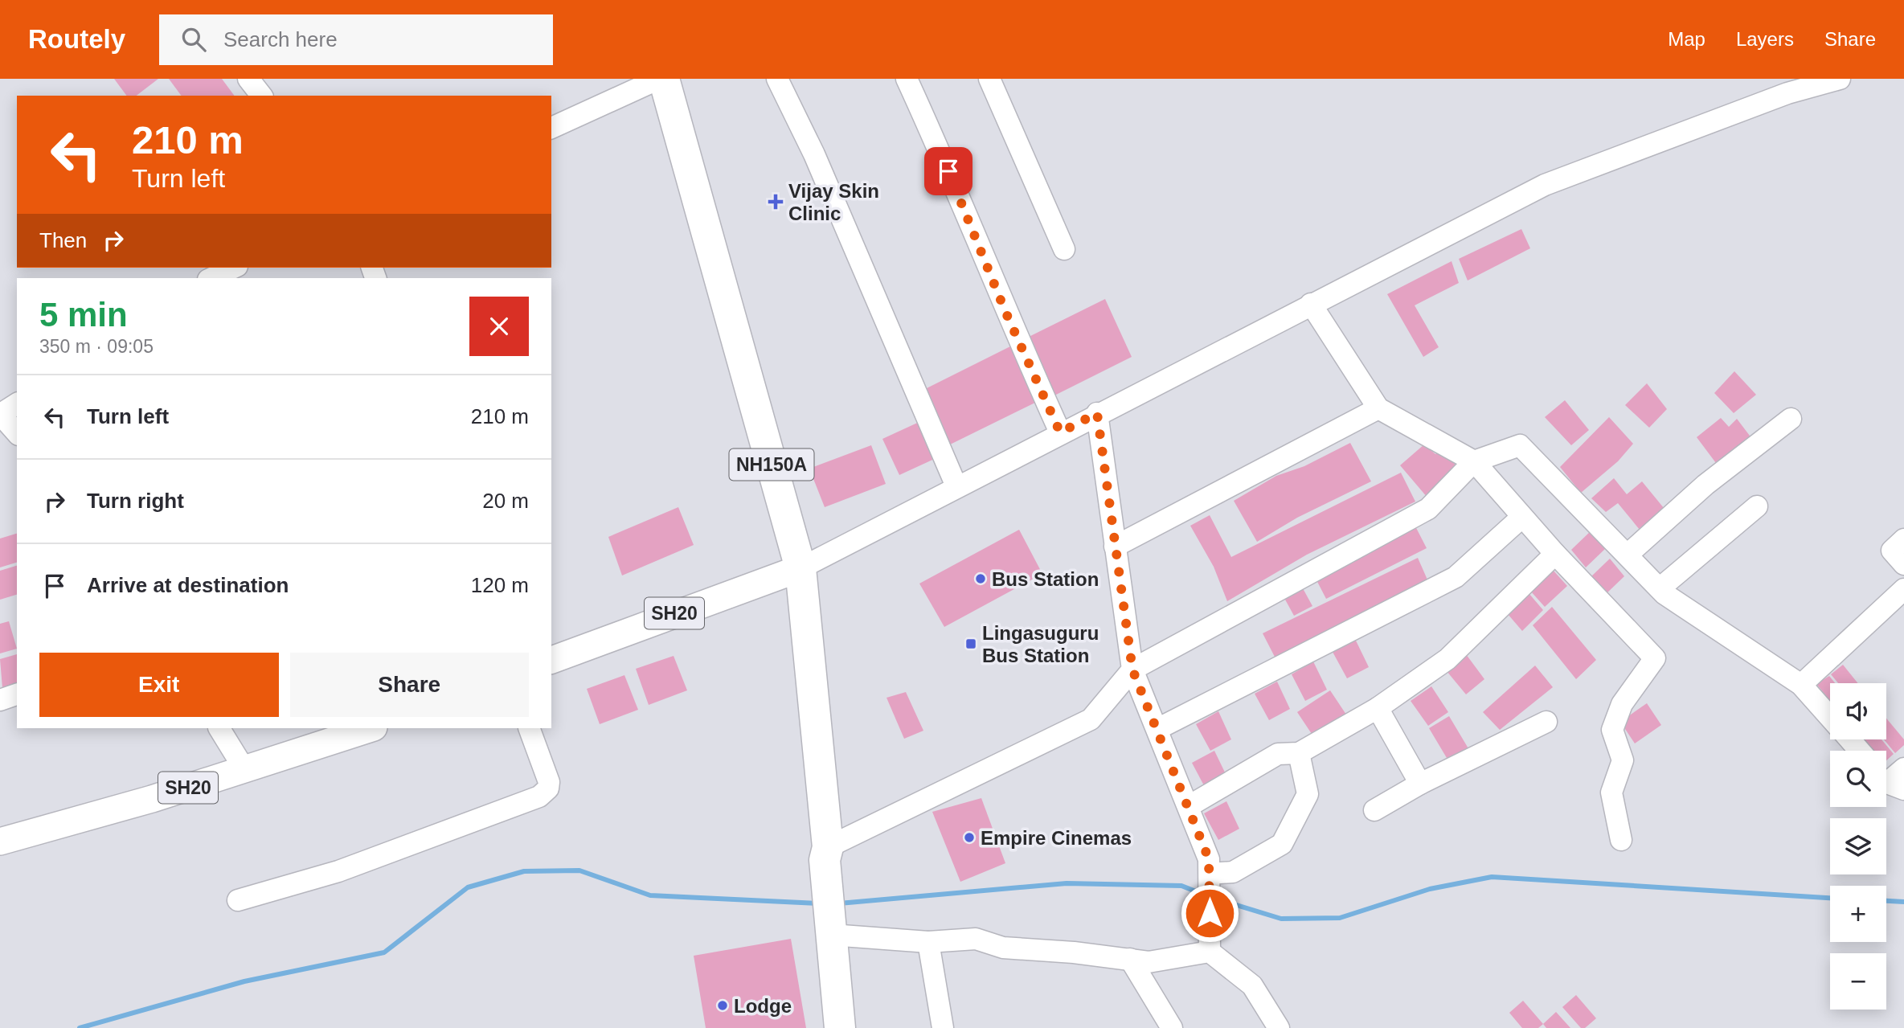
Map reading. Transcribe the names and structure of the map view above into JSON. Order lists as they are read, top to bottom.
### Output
{
  "streets": {
    "highway": ["NH150A"],
    "main road": ["SH20"]
  },
  "crossings": [
    ["NH150A", "SH20"]
  ],
  "places": {
    "health": ["Vijay Skin Clinic"],
    "other": ["Bus Station", "Empire Cinemas", "Lodge"],
    "transit": ["Lingasuguru Bus Station"]
  },
  "page": {
    "header": "Routely",
    "search": "Search here",
    "nav": ["Map", "Layers", "Share"],
    "turn": ["210 m", "Turn left"],
    "then": "Then",
    "heading": ["5 min", "350 m · 09:05"],
    "list": [
      {
        "name": "Turn left",
        "value": "210 m"
      },
      {
        "name": "Turn right",
        "value": "20 m"
      },
      {
        "name": "Arrive at destination",
        "value": "120 m"
      }
    ],
    "buttons": ["Exit", "Share"],
    "map_buttons": ["+", "−"]
  }
}
